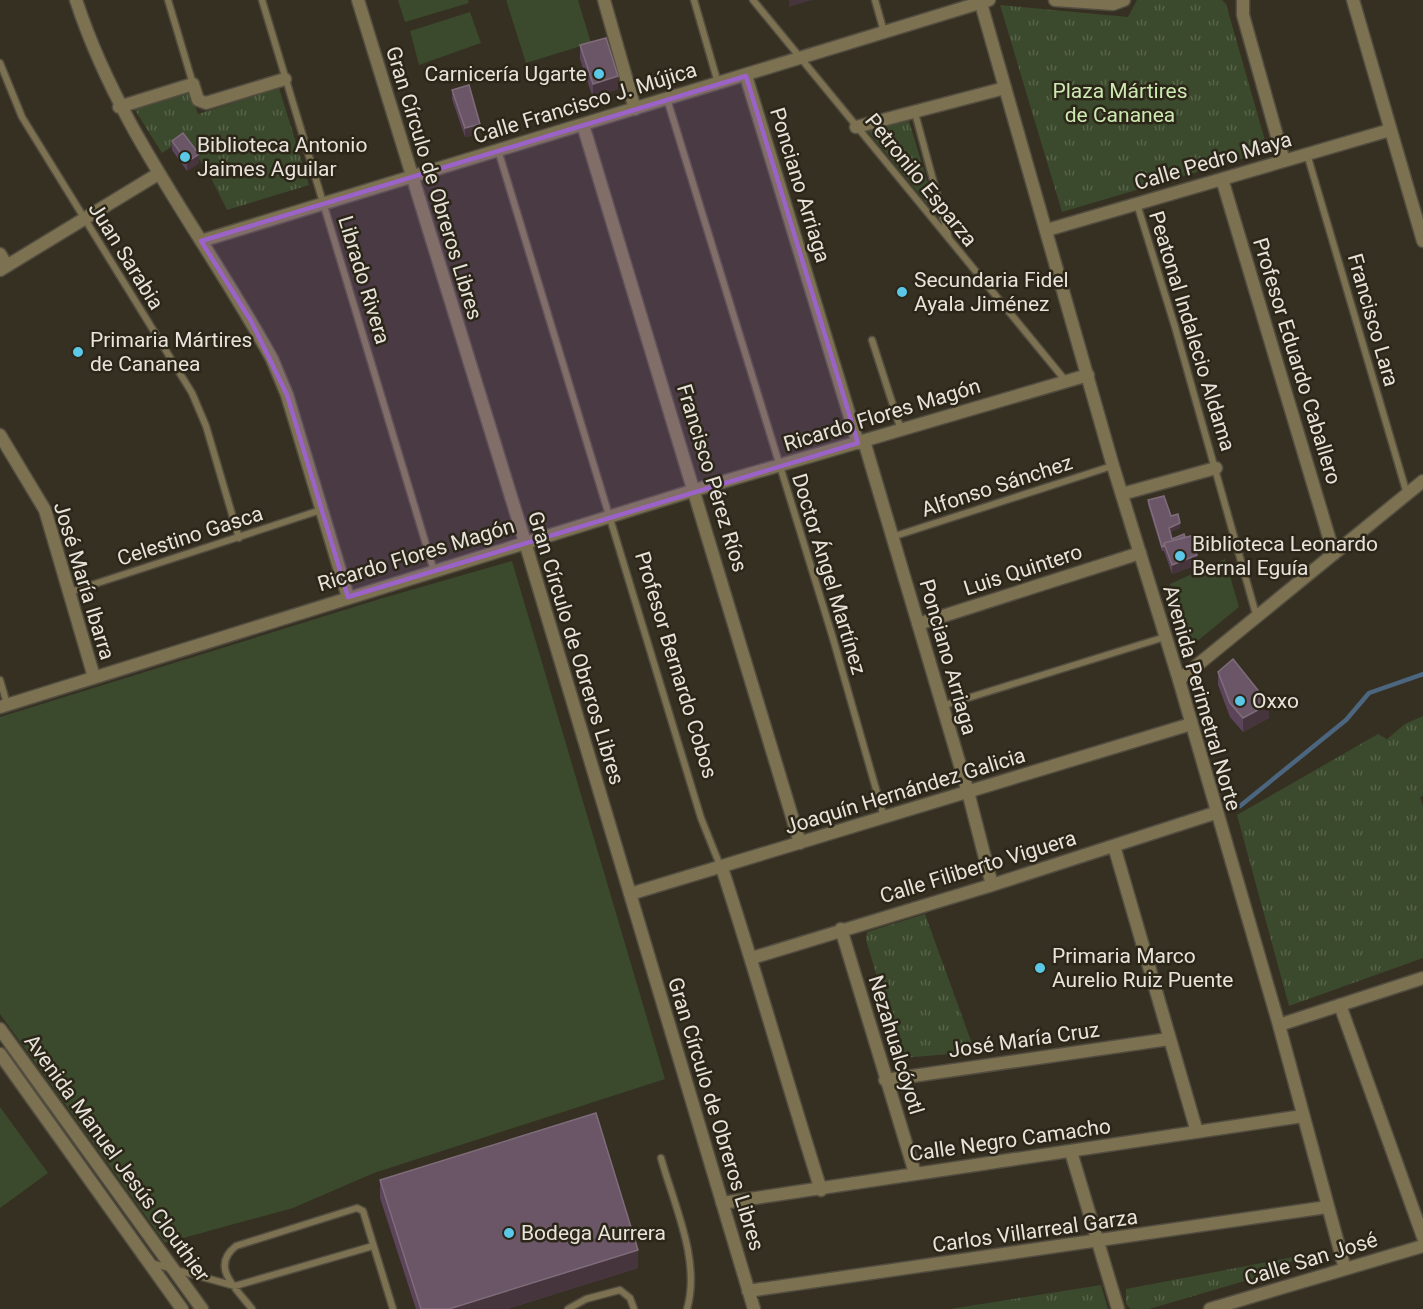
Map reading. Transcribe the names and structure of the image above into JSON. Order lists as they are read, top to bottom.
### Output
{
  "streets": {
    "street": [
      "Calle Francisco J. Mújica",
      "Calle Pedro Maya",
      "Gran Círculo de Obreros Libres",
      "Ponciano Arriaga",
      "Profesor Eduardo Caballero",
      "Ricardo Flores Magón",
      "Francisco Pérez Ríos",
      "Luis Quintero",
      "José María Ibarra",
      "Profesor Bernardo Cobos",
      "Avenida Perimetral Norte",
      "Joaquín Hernández Galicia",
      "Calle Filiberto Viguera",
      "José María Cruz",
      "Nezahualcóyotl",
      "Calle Negro Camacho",
      "Avenida Manuel Jesús Clouthier",
      "Carlos Villarreal Garza",
      "Calle San José"
    ],
    "lane": [
      "Petronilo Esparza",
      "Juan Sarabia",
      "Librado Rivera",
      "Francisco Lara",
      "Peatonal Indalecio Aldama",
      "Alfonso Sánchez",
      "Celestino Gasca",
      "Doctor Ángel Martínez"
    ]
  },
  "crossings": [
    ["Calle Francisco J. Mújica", "Petronilo Esparza"],
    ["Calle Francisco J. Mújica", "Gran Círculo de Obreros Libres"],
    ["Calle Francisco J. Mújica", "Ponciano Arriaga"],
    ["Calle Francisco J. Mújica", "Librado Rivera"],
    ["Calle Francisco J. Mújica", "Francisco Pérez Ríos"],
    ["Calle Francisco J. Mújica", "Doctor Ángel Martínez"],
    ["Calle Francisco J. Mújica", "Profesor Bernardo Cobos"],
    ["Calle Francisco J. Mújica", "Avenida Perimetral Norte"],
    ["Calle Pedro Maya", "Francisco Lara"],
    ["Calle Pedro Maya", "Peatonal Indalecio Aldama"],
    ["Calle Pedro Maya", "Profesor Eduardo Caballero"],
    ["Calle Pedro Maya", "Avenida Perimetral Norte"],
    ["Petronilo Esparza", "Ricardo Flores Magón"],
    ["Gran Círculo de Obreros Libres", "Ricardo Flores Magón"],
    ["Gran Círculo de Obreros Libres", "Joaquín Hernández Galicia"],
    ["Gran Círculo de Obreros Libres", "Calle Negro Camacho"],
    ["Gran Círculo de Obreros Libres", "Carlos Villarreal Garza"],
    ["Ponciano Arriaga", "Ricardo Flores Magón"],
    ["Ponciano Arriaga", "Alfonso Sánchez"],
    ["Ponciano Arriaga", "Luis Quintero"],
    ["Ponciano Arriaga", "Joaquín Hernández Galicia"],
    ["Ponciano Arriaga", "Calle Filiberto Viguera"],
    ["Juan Sarabia", "Celestino Gasca"],
    ["Librado Rivera", "Ricardo Flores Magón"],
    ["Ricardo Flores Magón", "Francisco Pérez Ríos"],
    ["Ricardo Flores Magón", "Doctor Ángel Martínez"],
    ["Ricardo Flores Magón", "José María Ibarra"],
    ["Ricardo Flores Magón", "Profesor Bernardo Cobos"],
    ["Ricardo Flores Magón", "Avenida Perimetral Norte"],
    ["Francisco Pérez Ríos", "Joaquín Hernández Galicia"],
    ["Alfonso Sánchez", "Avenida Perimetral Norte"],
    ["Celestino Gasca", "José María Ibarra"],
    ["Luis Quintero", "Avenida Perimetral Norte"],
    ["Doctor Ángel Martínez", "Joaquín Hernández Galicia"],
    ["Profesor Bernardo Cobos", "Joaquín Hernández Galicia"],
    ["Profesor Bernardo Cobos", "Calle Filiberto Viguera"],
    ["Profesor Bernardo Cobos", "Calle Negro Camacho"],
    ["Avenida Perimetral Norte", "Joaquín Hernández Galicia"],
    ["Avenida Perimetral Norte", "Calle Filiberto Viguera"],
    ["Avenida Perimetral Norte", "Calle Negro Camacho"],
    ["Avenida Perimetral Norte", "Carlos Villarreal Garza"],
    ["Avenida Perimetral Norte", "Calle San José"],
    ["Calle Filiberto Viguera", "Nezahualcóyotl"],
    ["José María Cruz", "Nezahualcóyotl"],
    ["Nezahualcóyotl", "Calle Negro Camacho"]
  ],
  "parks": ["Plaza Mártires de Cananea"],
  "places": [
    "Carnicería Ugarte",
    "Biblioteca Antonio Jaimes Aguilar",
    "Secundaria Fidel Ayala Jiménez",
    "Primaria Mártires de Cananea",
    "Biblioteca Leonardo Bernal Eguía",
    "Oxxo",
    "Primaria Marco Aurelio Ruiz Puente",
    "Bodega Aurrera"
  ]
}
